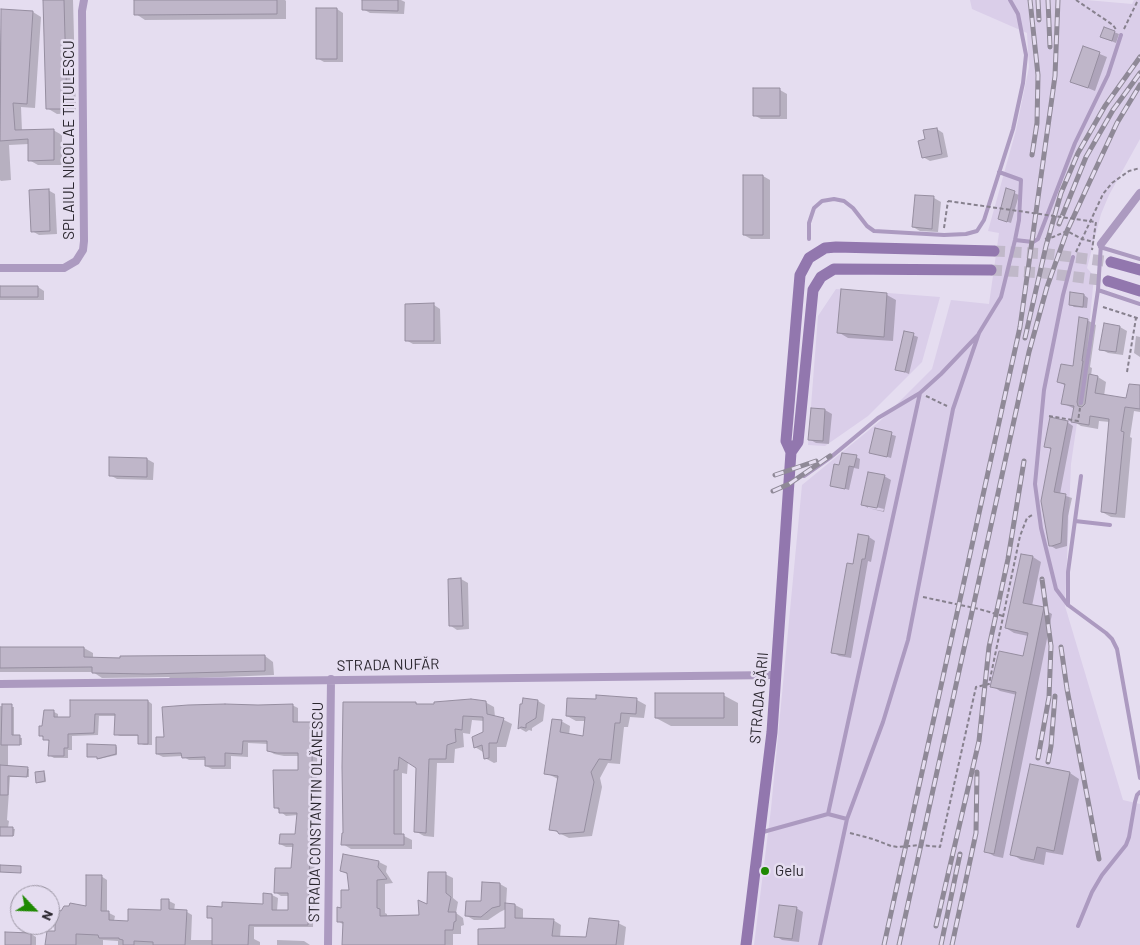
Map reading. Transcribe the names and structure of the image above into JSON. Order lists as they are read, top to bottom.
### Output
{
  "streets": {
    "main road": ["STRADA GĂRII"],
    "street": ["SPLAIUL NICOLAE TITULESCU", "STRADA NUFĂR", "STRADA CONSTANTIN OLĂNESCU"]
  },
  "crossings": [
    ["STRADA NUFĂR", "STRADA GĂRII"],
    ["STRADA NUFĂR", "STRADA CONSTANTIN OLĂNESCU"]
  ],
  "places": ["Gelu"],
  "north": "bottom right"
}
